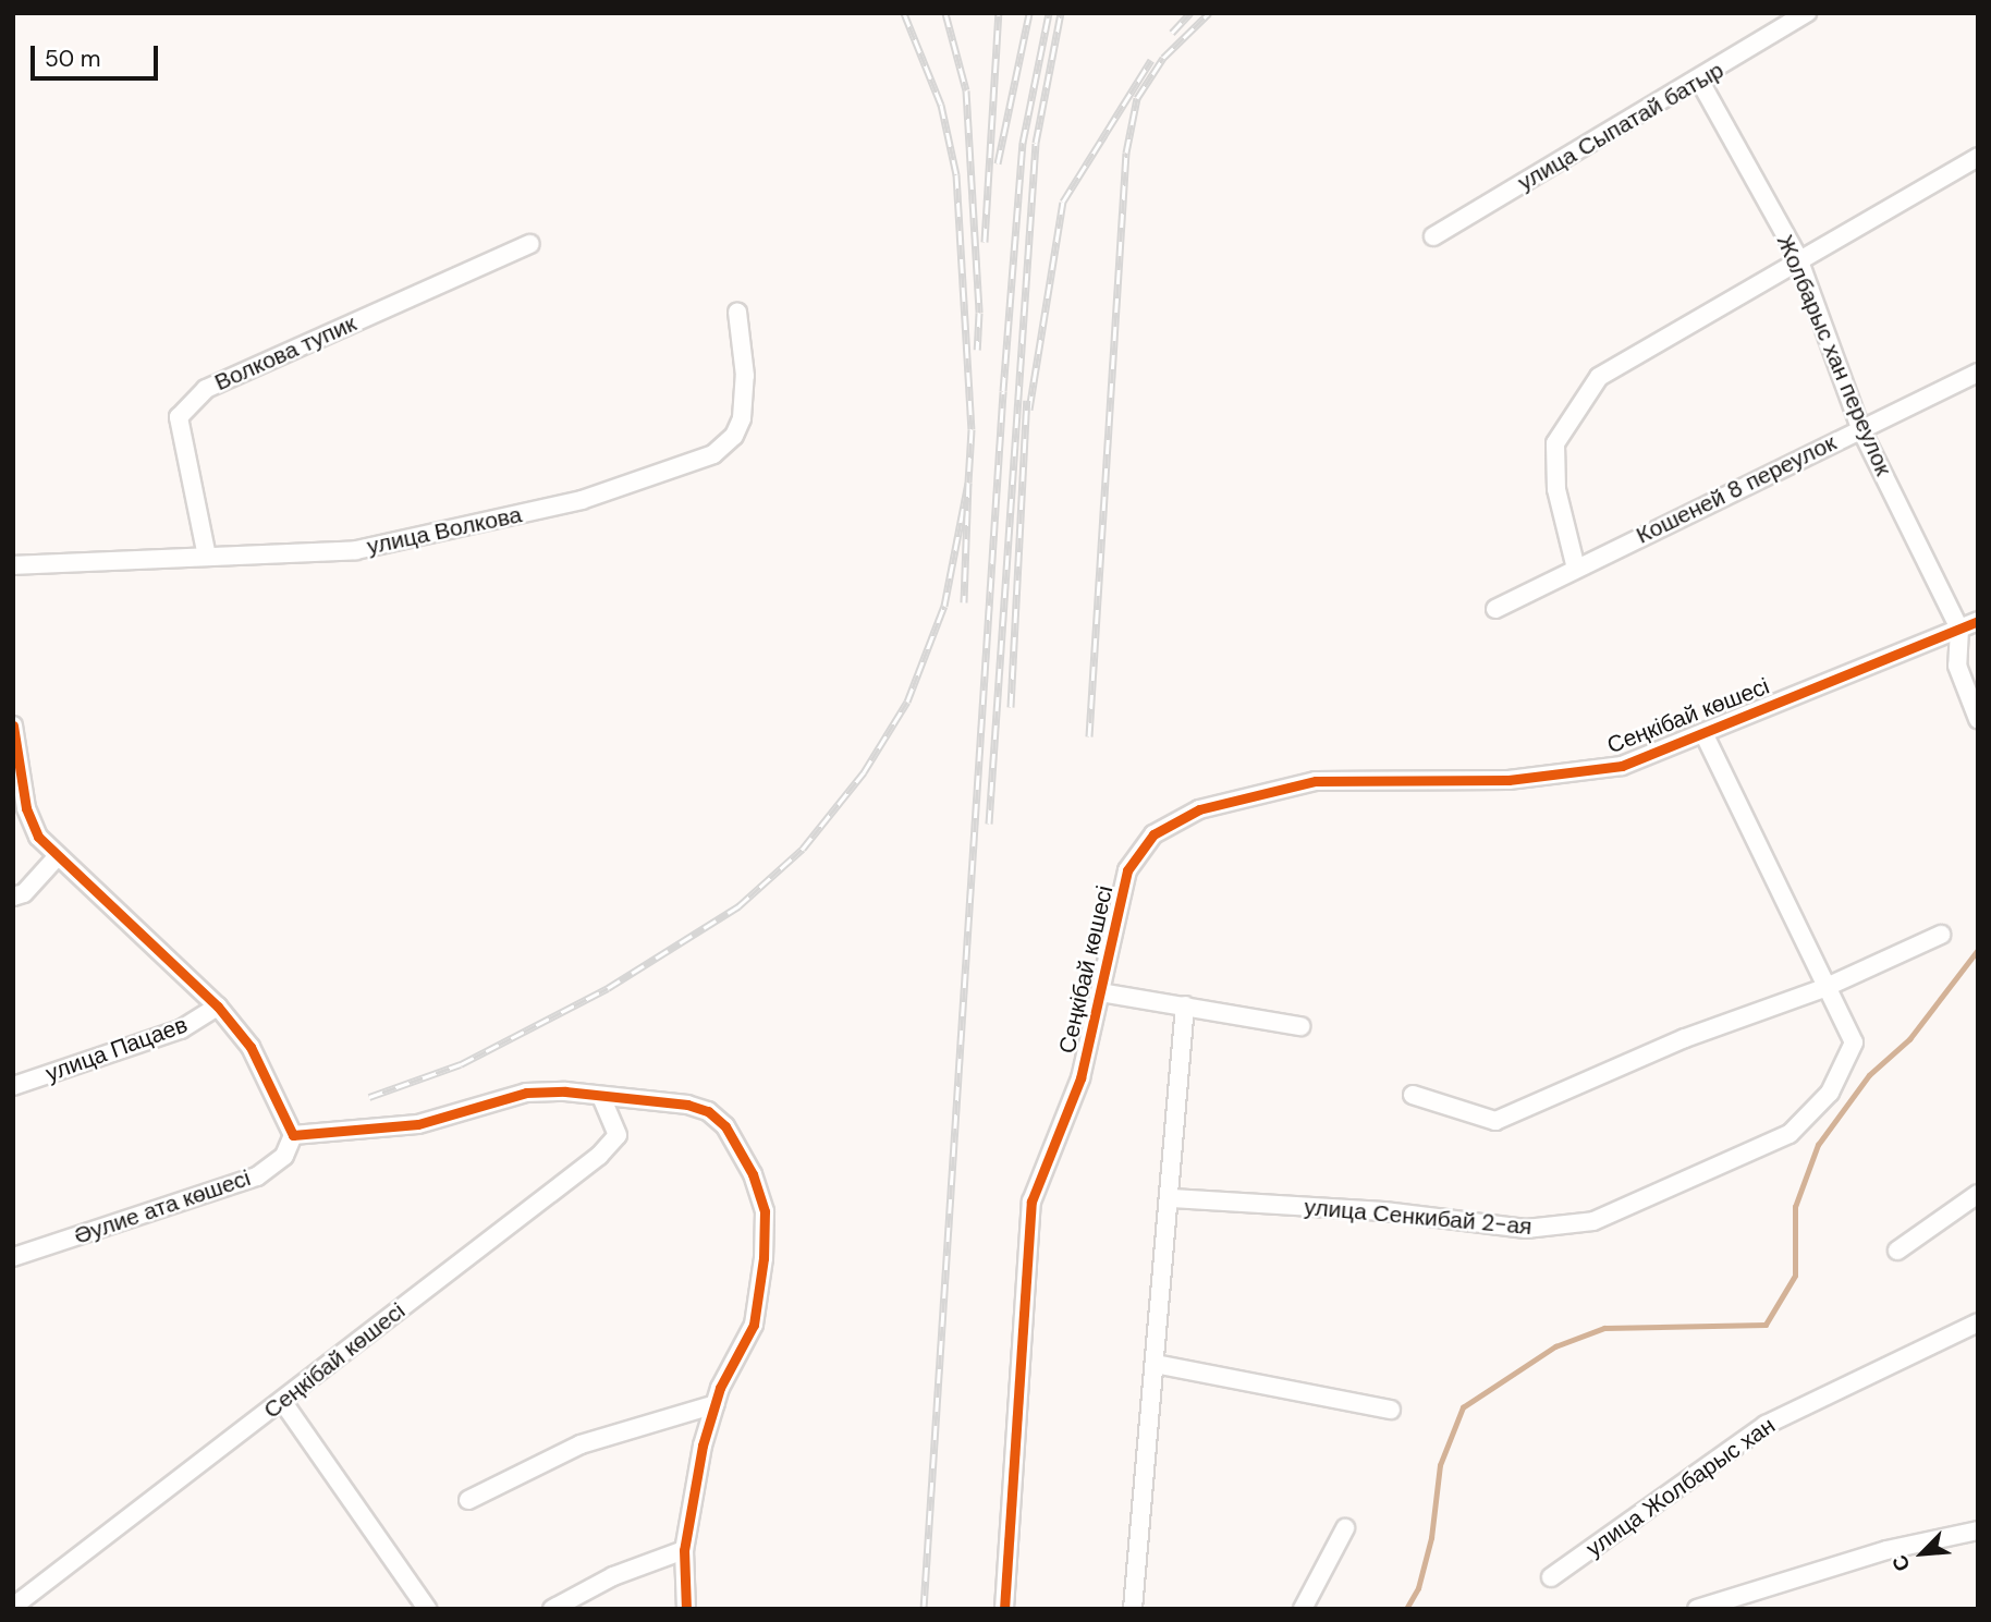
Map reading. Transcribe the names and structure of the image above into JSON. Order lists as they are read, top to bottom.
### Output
{
  "streets": {
    "street": [
      "улица Сыпатай батыр",
      "Волкова тупик",
      "Жолбарыс хан переулок",
      "Кошеней 8 переулок",
      "улица Волкова",
      "Сеңкібай көшесі",
      "улица Пацаев",
      "Әулие ата көшесі",
      "улица Сенкибай 2-ая",
      "улица Жолбарыс хан"
    ]
  },
  "crossings": [
    ["улица Сыпатай батыр", "Жолбарыс хан переулок"],
    ["Волкова тупик", "улица Волкова"],
    ["Жолбарыс хан переулок", "Кошеней 8 переулок"],
    ["Жолбарыс хан переулок", "Сеңкібай көшесі"],
    ["Сеңкібай көшесі", "улица Сенкибай 2-ая"]
  ],
  "scale_bar": "50 m",
  "north": "bottom left"
}
